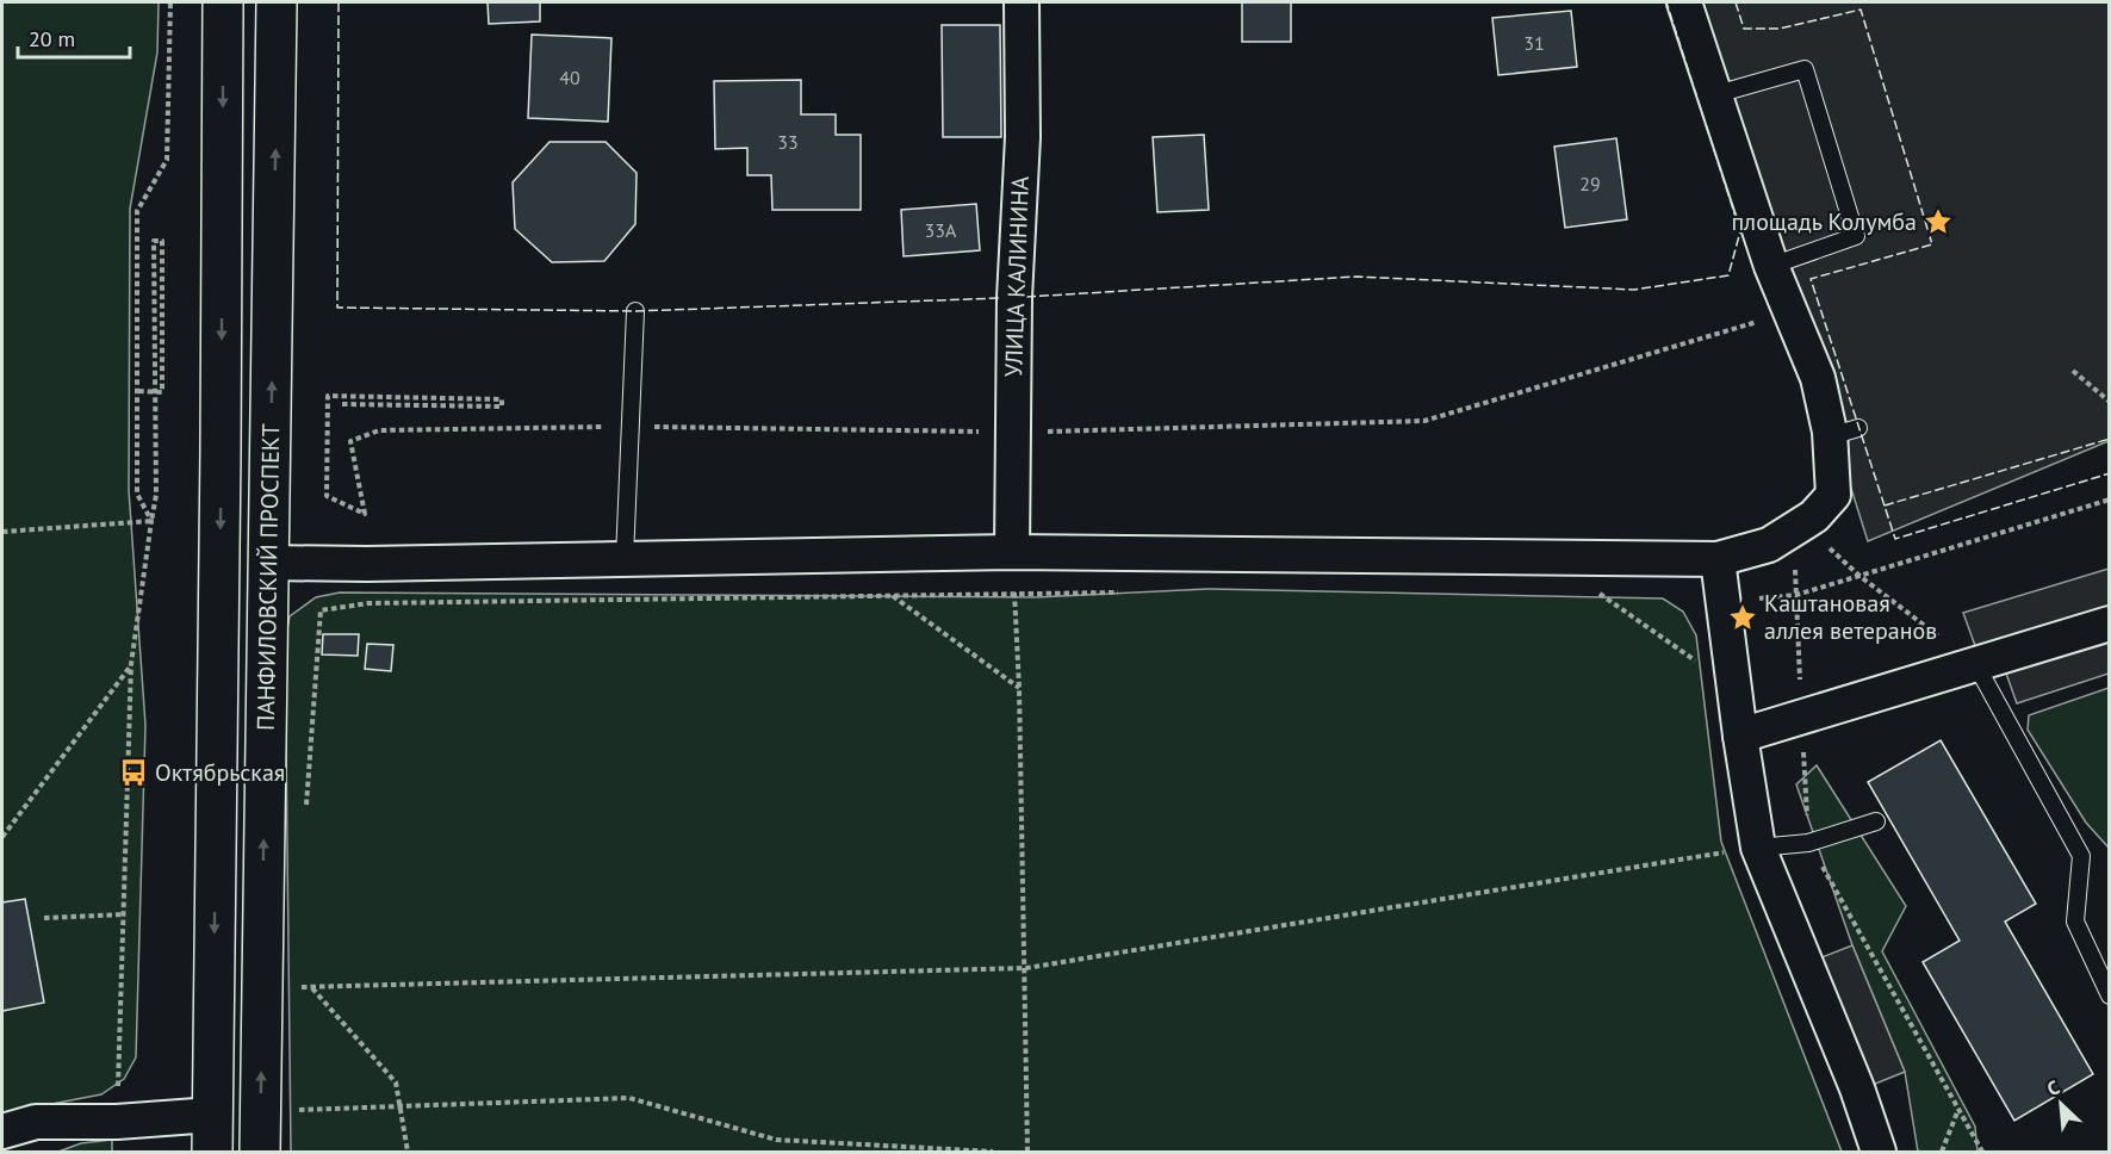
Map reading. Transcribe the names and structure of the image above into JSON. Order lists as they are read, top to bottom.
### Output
{
  "streets": {
    "main road": ["ПАНФИЛОВСКИЙ ПРОСПЕКТ"],
    "street": ["УЛИЦА КАЛИНИНА"]
  },
  "places": {
    "place": ["площадь Колумба", "Каштановая аллея ветеранов"],
    "bus stop": ["Октябрьская"]
  },
  "house_numbers": [
    "31",
    "40",
    "33",
    "29",
    "33А"
  ],
  "scale_bar": "20 m",
  "north": "top left"
}
